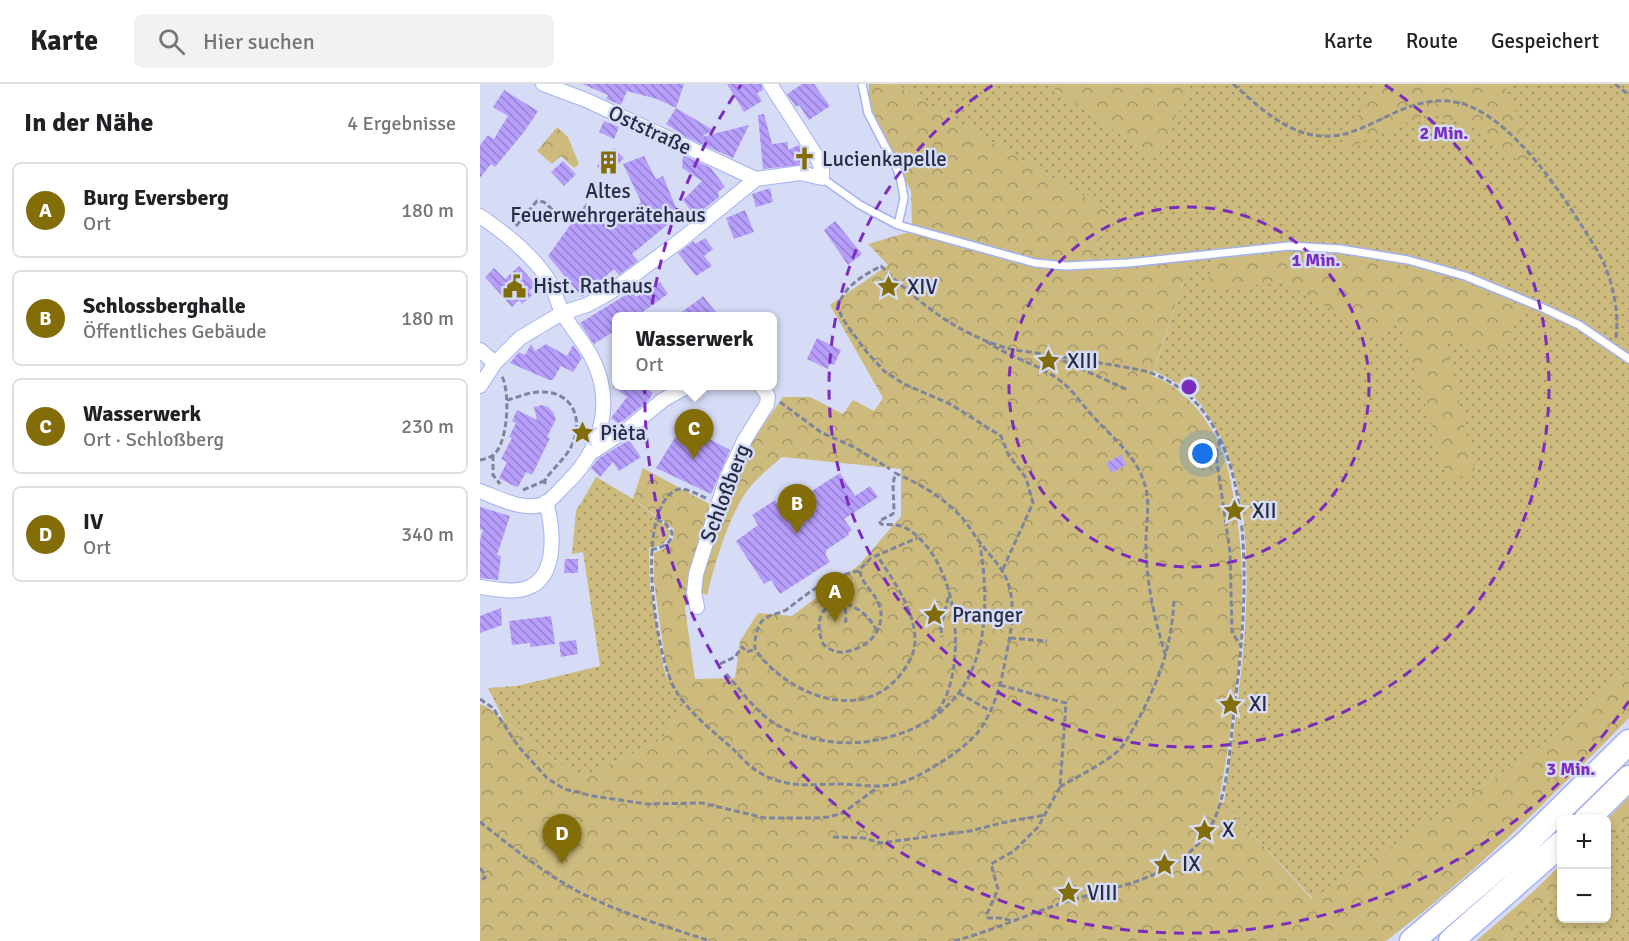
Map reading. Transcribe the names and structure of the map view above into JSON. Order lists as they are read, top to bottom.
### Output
{
  "streets": {
    "street": ["Oststraße", "Schloßberg"]
  },
  "places": {
    "church": ["Lucienkapelle"],
    "building": ["Altes Feuerwehrgerätehaus"],
    "public building": ["Hist. Rathaus"],
    "place": [
      "XIV",
      "XIII",
      "Pièta",
      "XII",
      "Pranger",
      "XI",
      "X",
      "IX",
      "VIII"
    ]
  },
  "page": {
    "header": "Karte",
    "search": "Hier suchen",
    "nav": ["Karte", "Route", "Gespeichert"],
    "heading": ["In der Nähe", "4 Ergebnisse"],
    "list": [
      {
        "mark": "A",
        "name": "Burg Eversberg",
        "note": "Ort",
        "value": "180 m"
      },
      {
        "mark": "B",
        "name": "Schlossberghalle",
        "note": "Öffentliches Gebäude",
        "value": "180 m"
      },
      {
        "mark": "C",
        "name": "Wasserwerk",
        "note": "Ort · Schloßberg",
        "value": "230 m"
      },
      {
        "mark": "D",
        "name": "IV",
        "note": "Ort",
        "value": "340 m"
      }
    ],
    "popup": ["Wasserwerk", "Ort"],
    "pins": [
      "C",
      "B",
      "A",
      "D"
    ],
    "map_buttons": ["+", "−"]
  },
  "rings": ["2 Min.", "1 Min.", "3 Min."]
}
